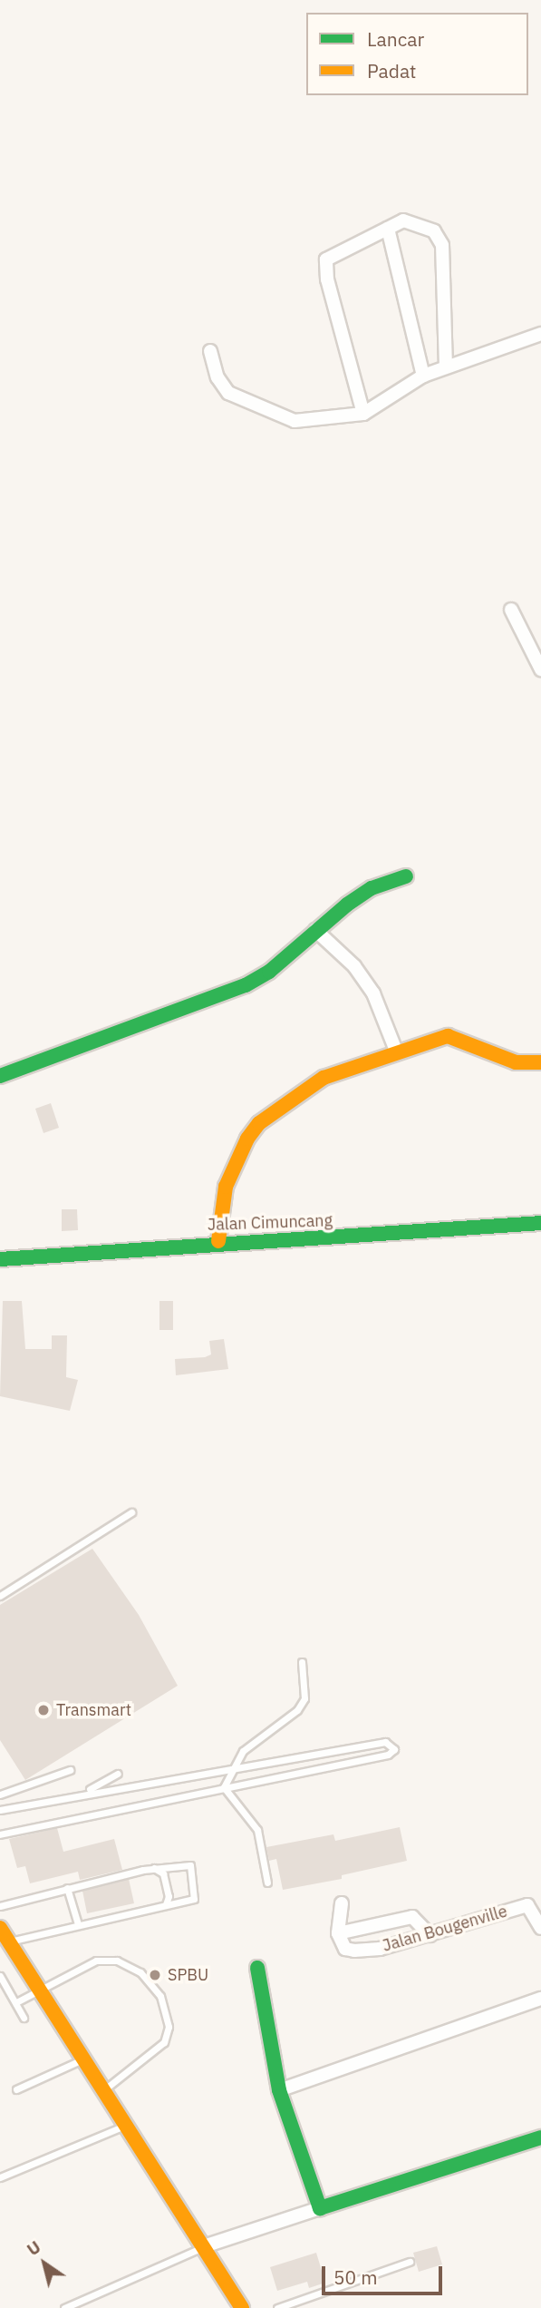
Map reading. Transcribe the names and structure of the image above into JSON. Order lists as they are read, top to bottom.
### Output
{
  "streets": {
    "street": ["Jalan Cimuncang", "Jalan Bougenville"]
  },
  "places": ["Transmart", "SPBU"],
  "legend": ["Lancar", "Padat"],
  "scale_bar": "50 m",
  "north": "top left"
}
